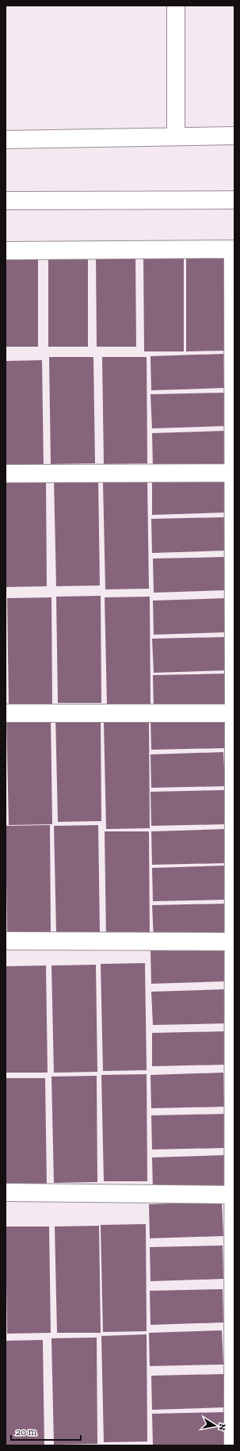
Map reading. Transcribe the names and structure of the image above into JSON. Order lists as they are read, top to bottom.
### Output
{
  "scale_bar": "20 m",
  "north": "right"
}
